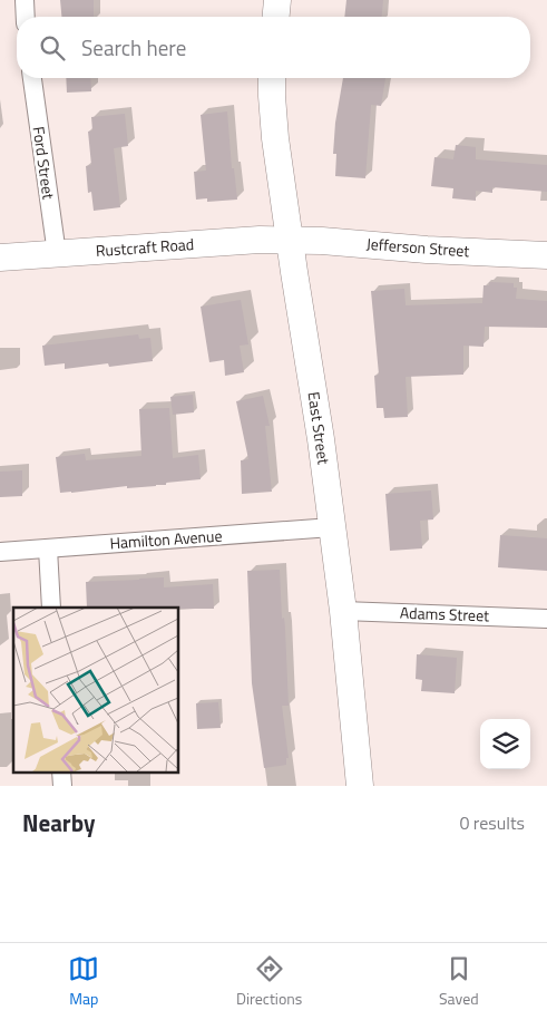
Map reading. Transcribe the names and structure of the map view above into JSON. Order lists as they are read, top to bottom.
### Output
{
  "streets": {
    "main road": ["Rustcraft Road", "Jefferson Street", "East Street"],
    "street": ["Ford Street", "Hamilton Avenue", "Adams Street"]
  },
  "crossings": [
    ["Ford Street", "Rustcraft Road"],
    ["Rustcraft Road", "Jefferson Street"],
    ["Rustcraft Road", "East Street"],
    ["Jefferson Street", "East Street"],
    ["East Street", "Hamilton Avenue"],
    ["East Street", "Adams Street"]
  ],
  "page": {
    "search": "Search here",
    "heading": ["Nearby", "0 results"],
    "nav": ["Map", "Directions", "Saved"]
  }
}
